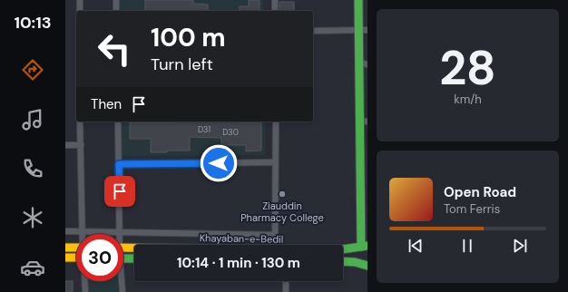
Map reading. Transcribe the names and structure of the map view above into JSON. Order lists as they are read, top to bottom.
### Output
{
  "streets": {
    "main road": ["Khayaban-e-Bedil"]
  },
  "places": ["Ziauddin Pharmacy College"],
  "house_numbers": ["D31", "D30"],
  "page": {
    "tabs": "10:13",
    "tile": ["28", "km/h"],
    "turn": ["100 m", "Turn left"],
    "then": "Then",
    "song": ["Open Road", "Tom Ferris"],
    "limit": "30",
    "trip": "10:14 · 1 min · 130 m"
  }
}
